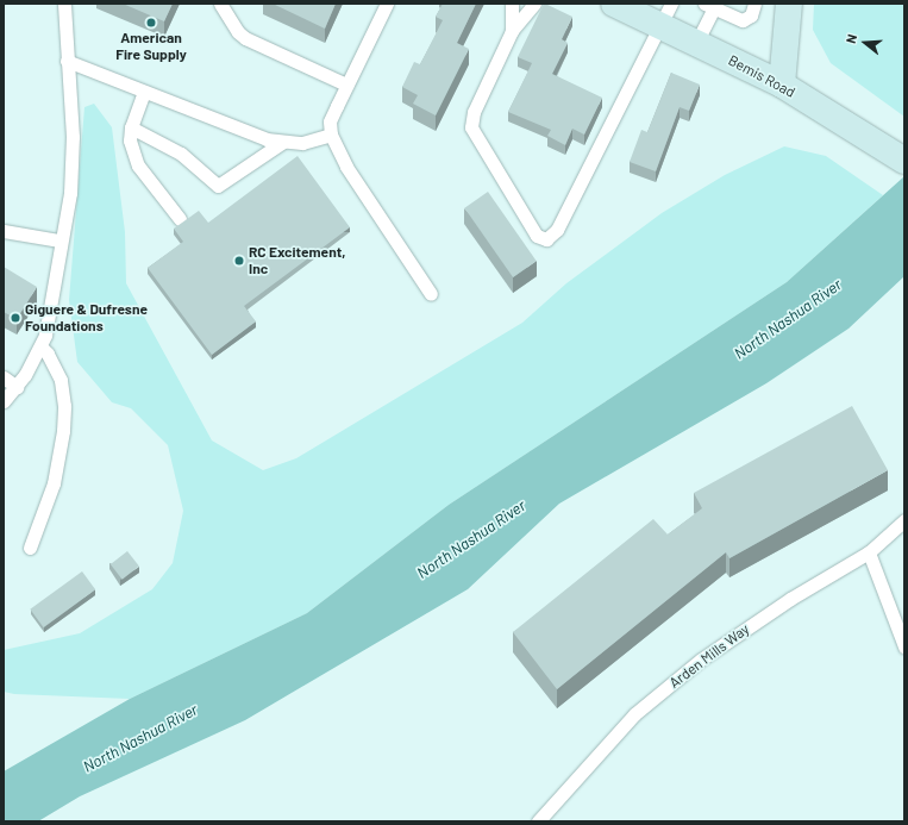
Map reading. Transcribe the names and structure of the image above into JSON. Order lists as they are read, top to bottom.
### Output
{
  "streets": {
    "main road": ["Bemis Road"],
    "lane": ["Arden Mills Way"]
  },
  "water": ["North Nashua River"],
  "places": ["American Fire Supply", "RC Excitement, Inc", "Giguere & Dufresne Foundations"],
  "north": "left"
}
